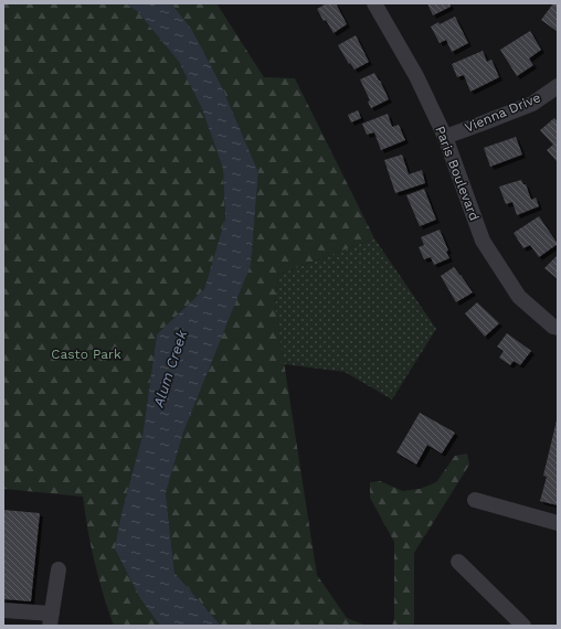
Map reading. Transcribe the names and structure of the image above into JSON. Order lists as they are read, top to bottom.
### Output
{
  "streets": {
    "street": ["Vienna Drive", "Paris Boulevard"]
  },
  "crossings": [
    ["Vienna Drive", "Paris Boulevard"]
  ],
  "water": ["Alum Creek"],
  "parks": ["Casto Park"]
}
